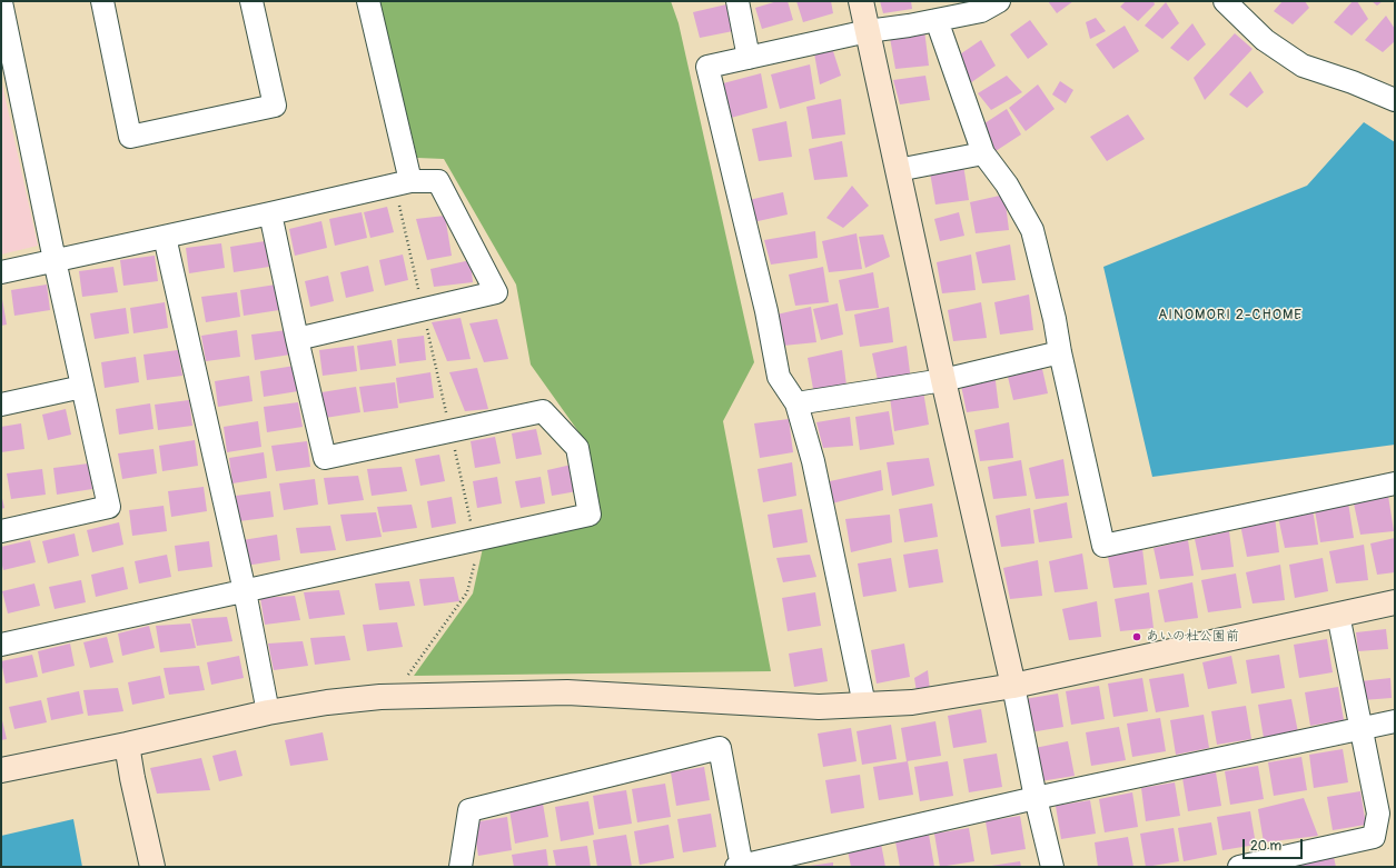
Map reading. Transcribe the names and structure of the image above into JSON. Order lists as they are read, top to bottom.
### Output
{
  "districts": ["AINOMORI 2-CHOME"],
  "places": ["あいの杜公園前"],
  "scale_bar": "20 m"
}
